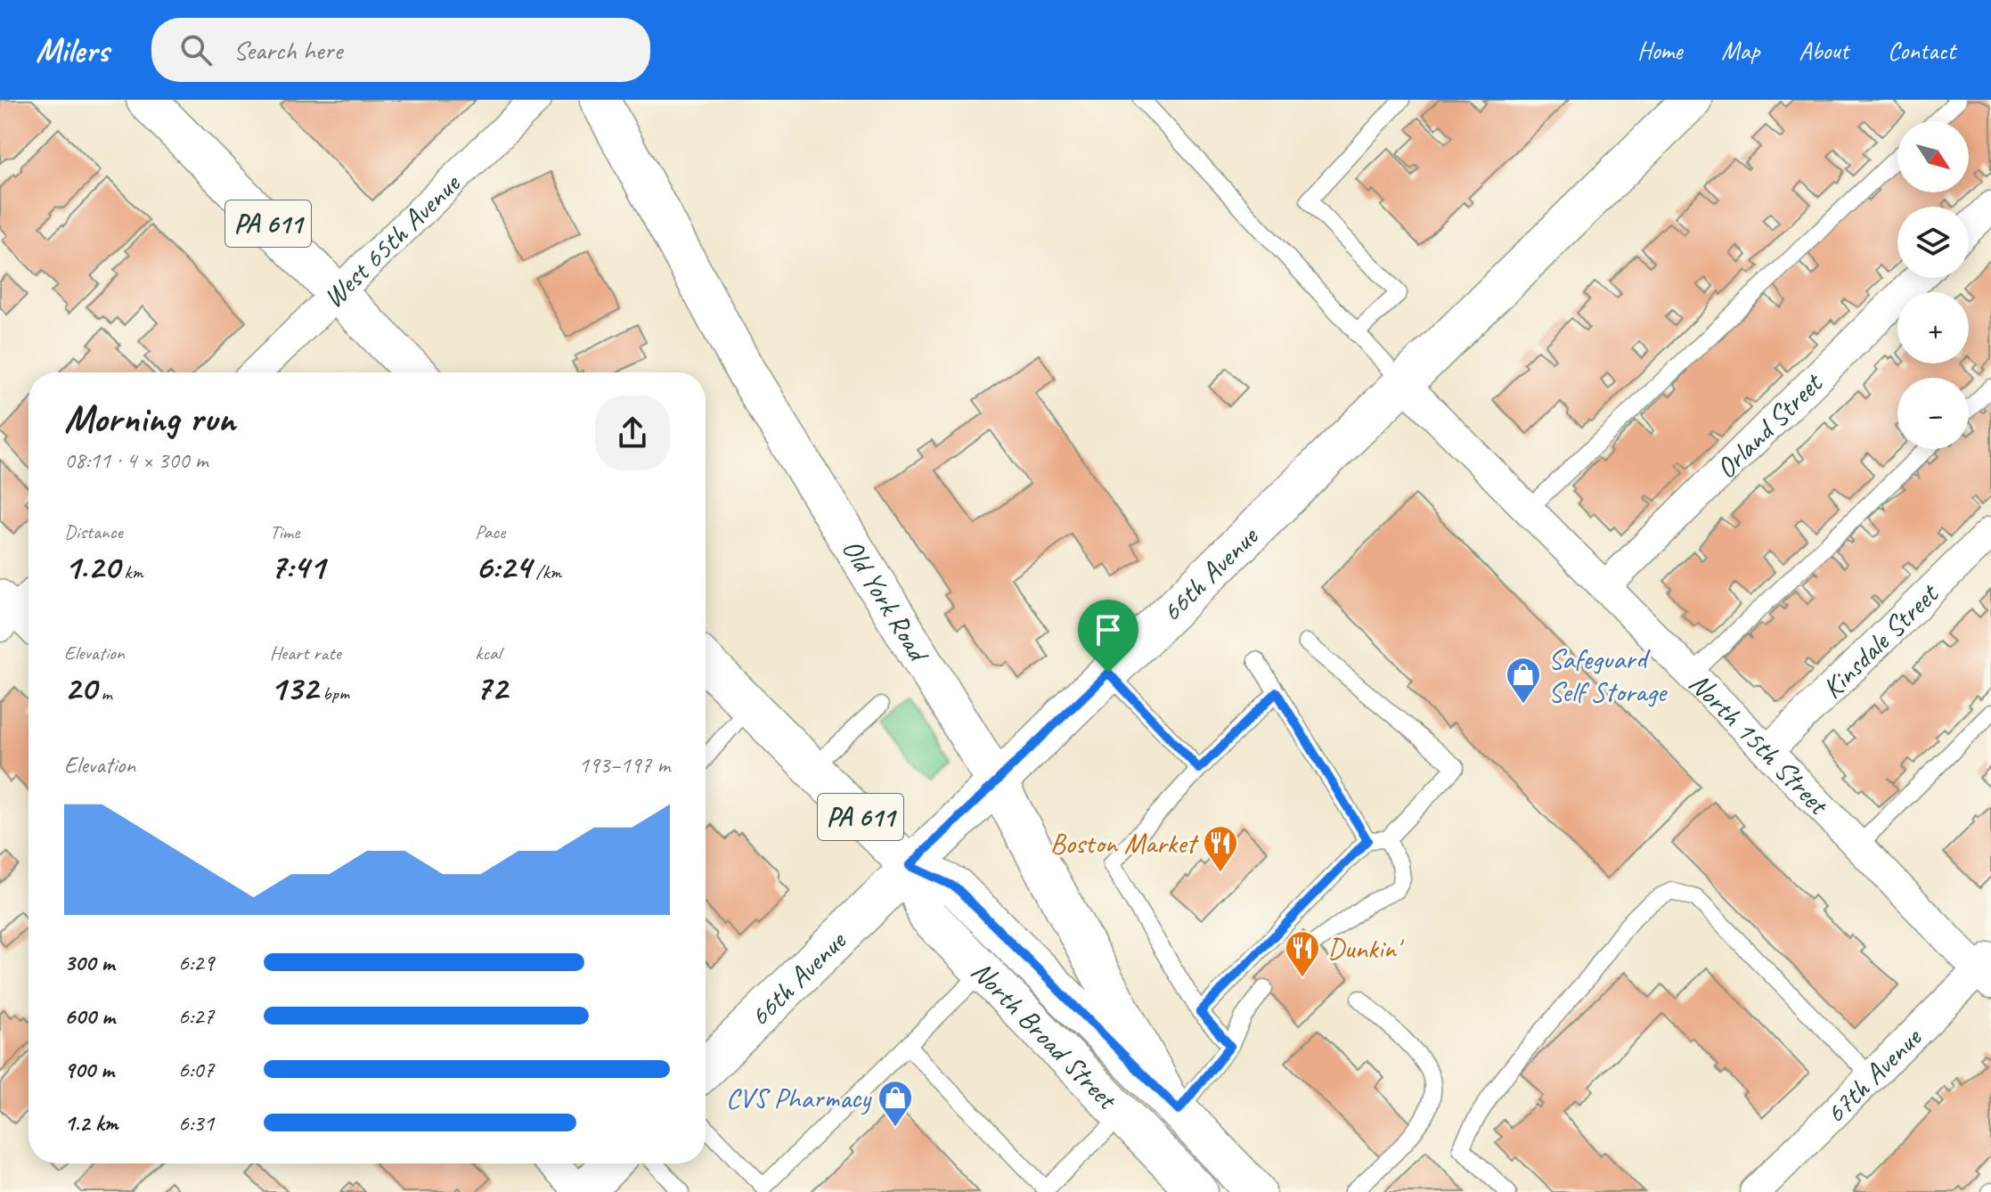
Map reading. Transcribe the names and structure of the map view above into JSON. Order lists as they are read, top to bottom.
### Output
{
  "streets": {
    "street": [
      "PA 611",
      "West 65th Avenue",
      "Orland Street",
      "66th Avenue",
      "Old York Road",
      "Kinsdale Street",
      "North 15th Street",
      "North Broad Street",
      "67th Avenue"
    ]
  },
  "crossings": [
    ["PA 611", "West 65th Avenue"],
    ["PA 611", "North Broad Street"],
    ["Orland Street", "North 15th Street"],
    ["66th Avenue", "Old York Road"],
    ["66th Avenue", "North 15th Street"],
    ["66th Avenue", "North Broad Street"],
    ["Old York Road", "North Broad Street"],
    ["Kinsdale Street", "North 15th Street"],
    ["North 15th Street", "67th Avenue"]
  ],
  "places": {
    "shop": ["Safeguard Self Storage", "CVS Pharmacy"],
    "restaurant": ["Boston Market", "Dunkin'"]
  },
  "north": "bottom right",
  "page": {
    "header": "Milers",
    "search": "Search here",
    "nav": [
      "Home",
      "Map",
      "About",
      "Contact"
    ],
    "map_buttons": ["+", "−"],
    "heading": ["Morning run", "08:11 · 4 × 300 m"],
    "stats": [
      ["Distance", "1.20 km"],
      ["Time", "7:41"],
      ["Pace", "6:24 /km"],
      ["Elevation", "20 m"],
      ["Heart rate", "132 bpm"],
      ["kcal", "72"]
    ],
    "chart": ["Elevation", "193–197 m"],
    "list": [
      {
        "name": "300 m",
        "note": "6:29"
      },
      {
        "name": "600 m",
        "note": "6:27"
      },
      {
        "name": "900 m",
        "note": "6:07"
      },
      {
        "name": "1.2 km",
        "note": "6:31"
      }
    ]
  }
}
